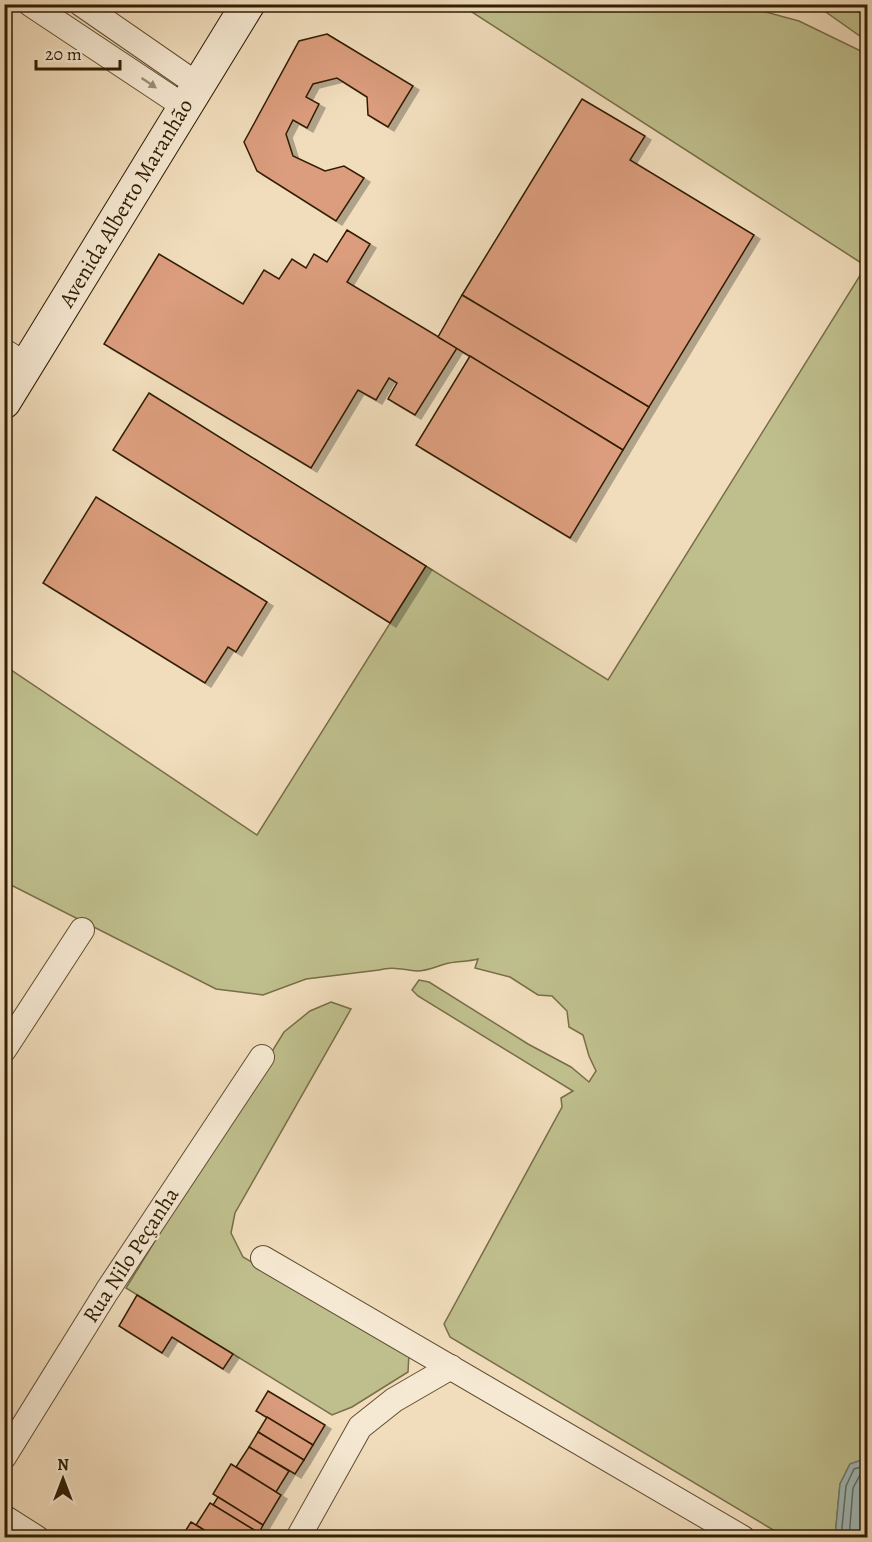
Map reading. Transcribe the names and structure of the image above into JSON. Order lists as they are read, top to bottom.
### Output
{
  "streets": {
    "street": ["Avenida Alberto Maranhão", "Rua Nilo Peçanha"]
  },
  "scale_bar": "20 m",
  "north": "top"
}
